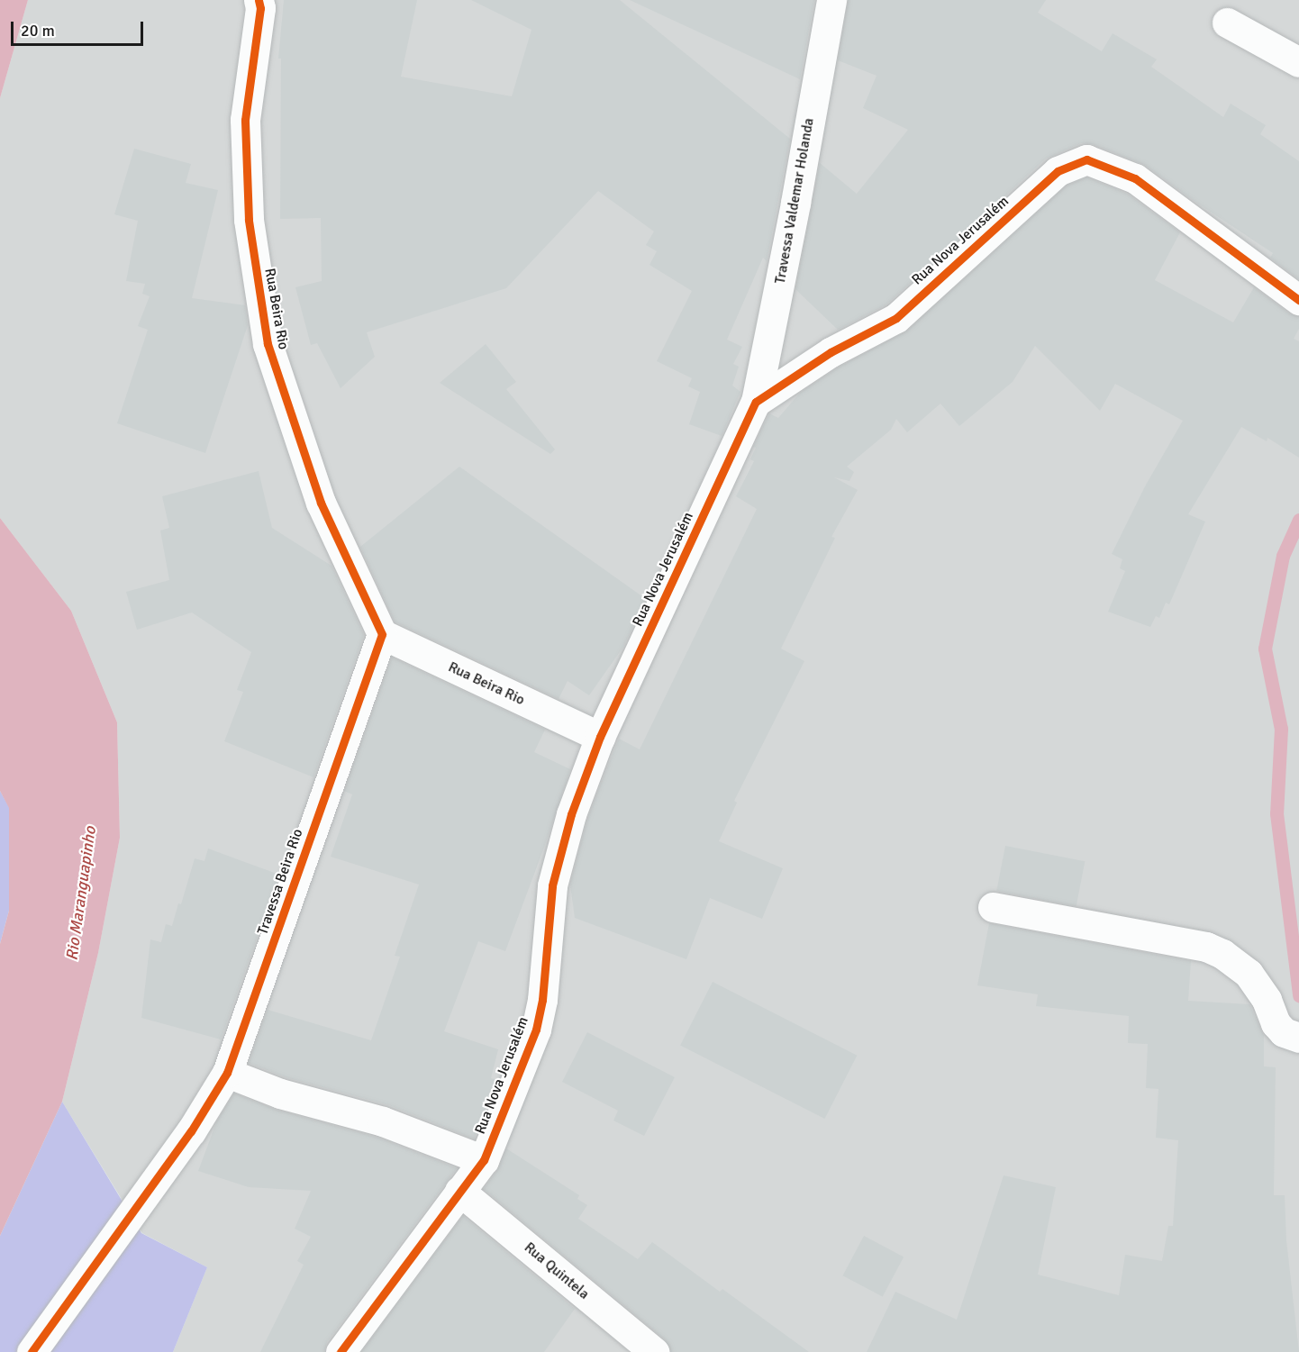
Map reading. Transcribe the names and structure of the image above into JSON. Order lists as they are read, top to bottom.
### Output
{
  "streets": {
    "street": [
      "Travessa Valdemar Holanda",
      "Rua Nova Jerusalém",
      "Rua Beira Rio",
      "Travessa Beira Rio",
      "Rua Quintela"
    ]
  },
  "crossings": [
    ["Travessa Valdemar Holanda", "Rua Nova Jerusalém"],
    ["Rua Nova Jerusalém", "Rua Beira Rio"],
    ["Rua Nova Jerusalém", "Rua Quintela"],
    ["Rua Beira Rio", "Travessa Beira Rio"]
  ],
  "water": ["Rio Maranguapinho"],
  "scale_bar": "20 m"
}
